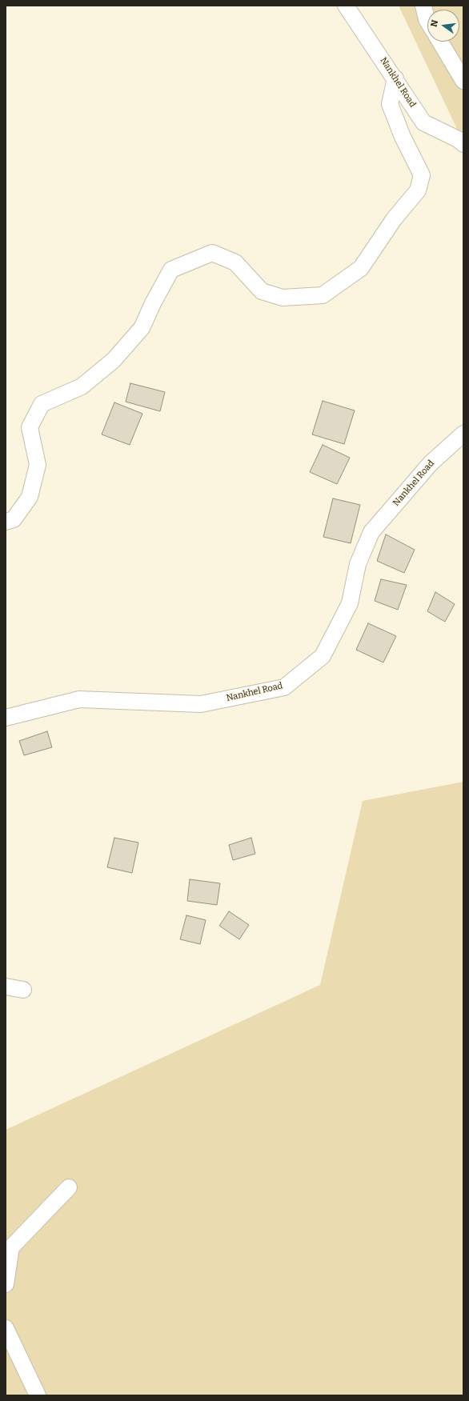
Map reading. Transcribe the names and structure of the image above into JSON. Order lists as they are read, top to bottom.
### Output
{
  "streets": {
    "street": ["Nankhel Road"]
  },
  "north": "left"
}
